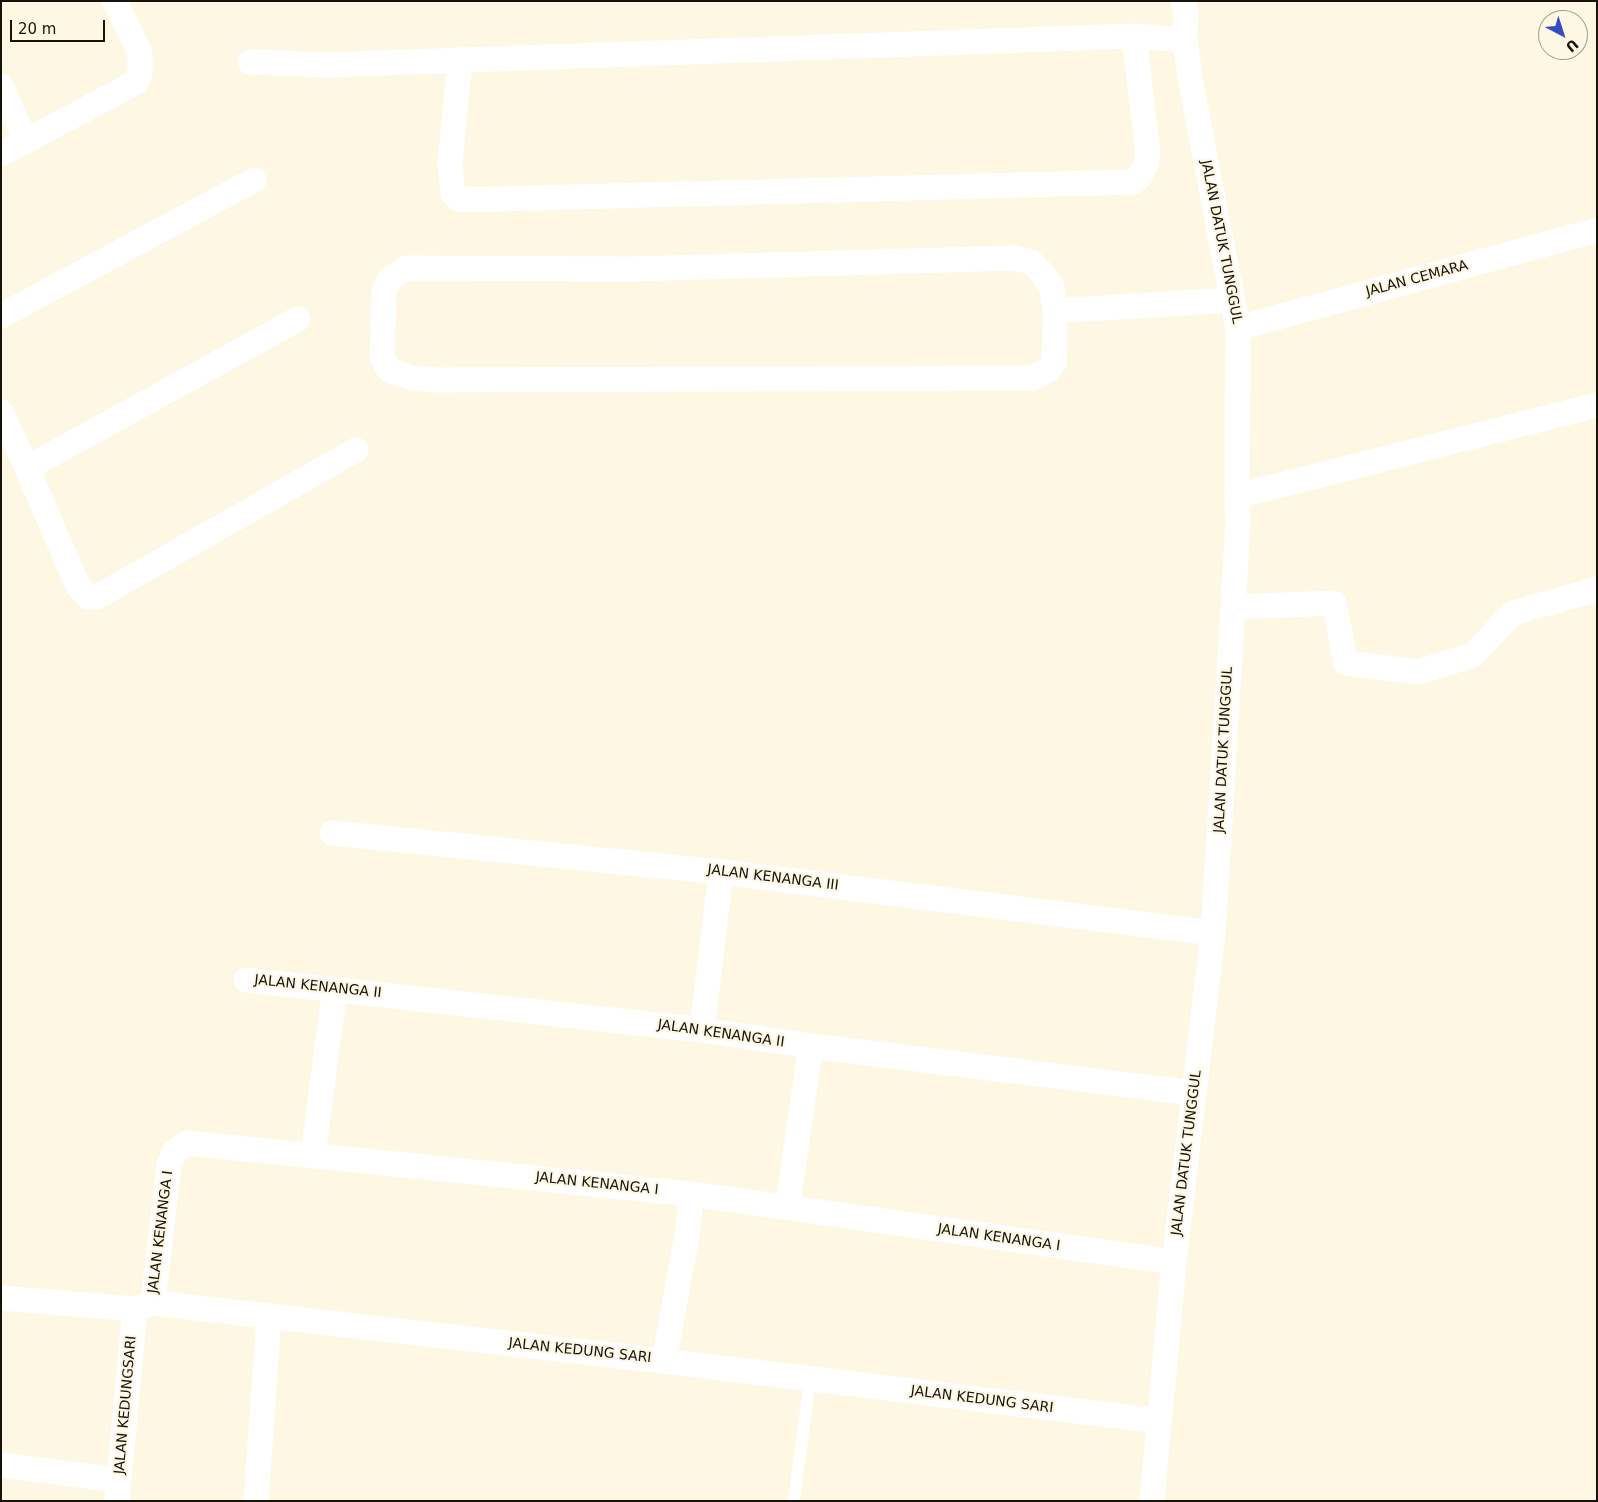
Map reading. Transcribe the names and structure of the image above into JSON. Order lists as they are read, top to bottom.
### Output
{
  "streets": {
    "street": [
      "JALAN DATUK TUNGGUL",
      "JALAN CEMARA",
      "JALAN KENANGA III",
      "JALAN KENANGA II",
      "JALAN KENANGA I",
      "JALAN KEDUNG SARI",
      "JALAN KEDUNGSARI"
    ]
  },
  "crossings": [
    ["JALAN DATUK TUNGGUL", "JALAN CEMARA"],
    ["JALAN DATUK TUNGGUL", "JALAN KENANGA III"],
    ["JALAN DATUK TUNGGUL", "JALAN KENANGA II"],
    ["JALAN DATUK TUNGGUL", "JALAN KENANGA I"],
    ["JALAN DATUK TUNGGUL", "JALAN KEDUNG SARI"],
    ["JALAN KENANGA I", "JALAN KEDUNG SARI"],
    ["JALAN KENANGA I", "JALAN KEDUNGSARI"],
    ["JALAN KEDUNG SARI", "JALAN KEDUNGSARI"]
  ],
  "scale_bar": "20 m",
  "north": "bottom right"
}
